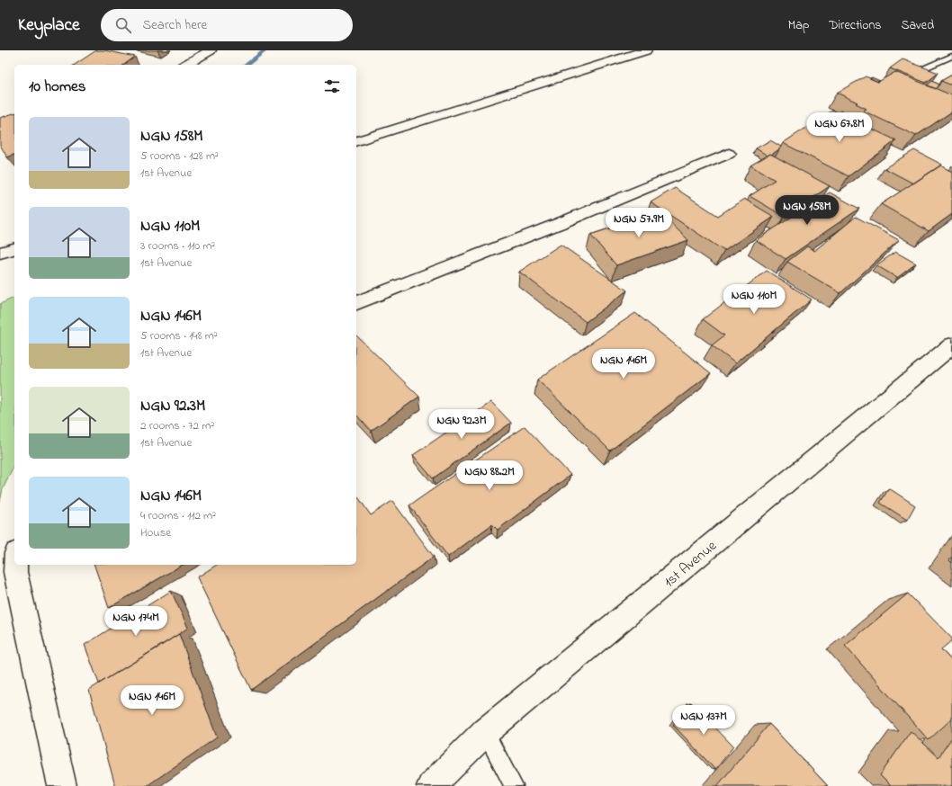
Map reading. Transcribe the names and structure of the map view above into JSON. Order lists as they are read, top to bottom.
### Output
{
  "streets": {
    "street": ["1st Avenue"]
  },
  "page": {
    "header": "Keyplace",
    "search": "Search here",
    "nav": ["Map", "Directions", "Saved"],
    "heading": "10 homes",
    "list": [
      {
        "name": "NGN 158M",
        "note": "5 rooms · 128 m² · 1st Avenue"
      },
      {
        "name": "NGN 110M",
        "note": "3 rooms · 110 m² · 1st Avenue"
      },
      {
        "name": "NGN 146M",
        "note": "5 rooms · 148 m² · 1st Avenue"
      },
      {
        "name": "NGN 92.3M",
        "note": "2 rooms · 72 m² · 1st Avenue"
      },
      {
        "name": "NGN 146M",
        "note": "4 rooms · 112 m² · House"
      }
    ],
    "price": [
      "NGN 67.8M",
      "NGN 158M",
      "NGN 57.9M",
      "NGN 110M",
      "NGN 146M",
      "NGN 92.3M",
      "NGN 88.2M",
      "NGN 174M",
      "NGN 146M",
      "NGN 137M"
    ]
  }
}
